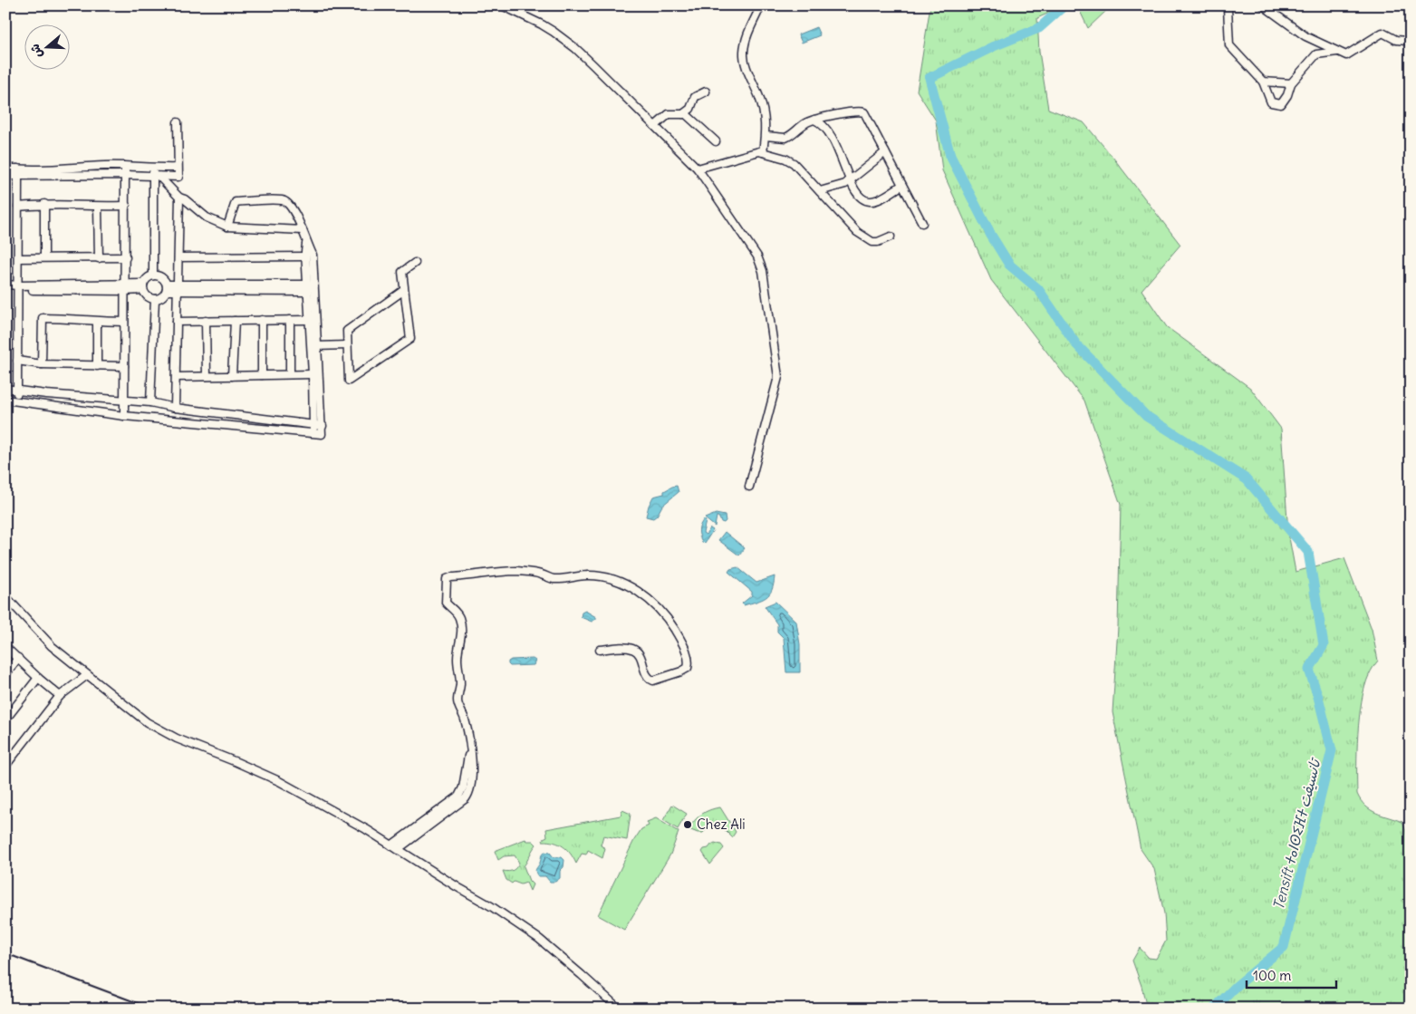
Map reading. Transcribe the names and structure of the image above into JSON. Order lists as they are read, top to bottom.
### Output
{
  "water": ["Tensift ⵜⴰⵏⵙⵉⴼⵜ تانسيفت"],
  "places": ["Chez Ali"],
  "scale_bar": "100 m",
  "north": "left"
}
